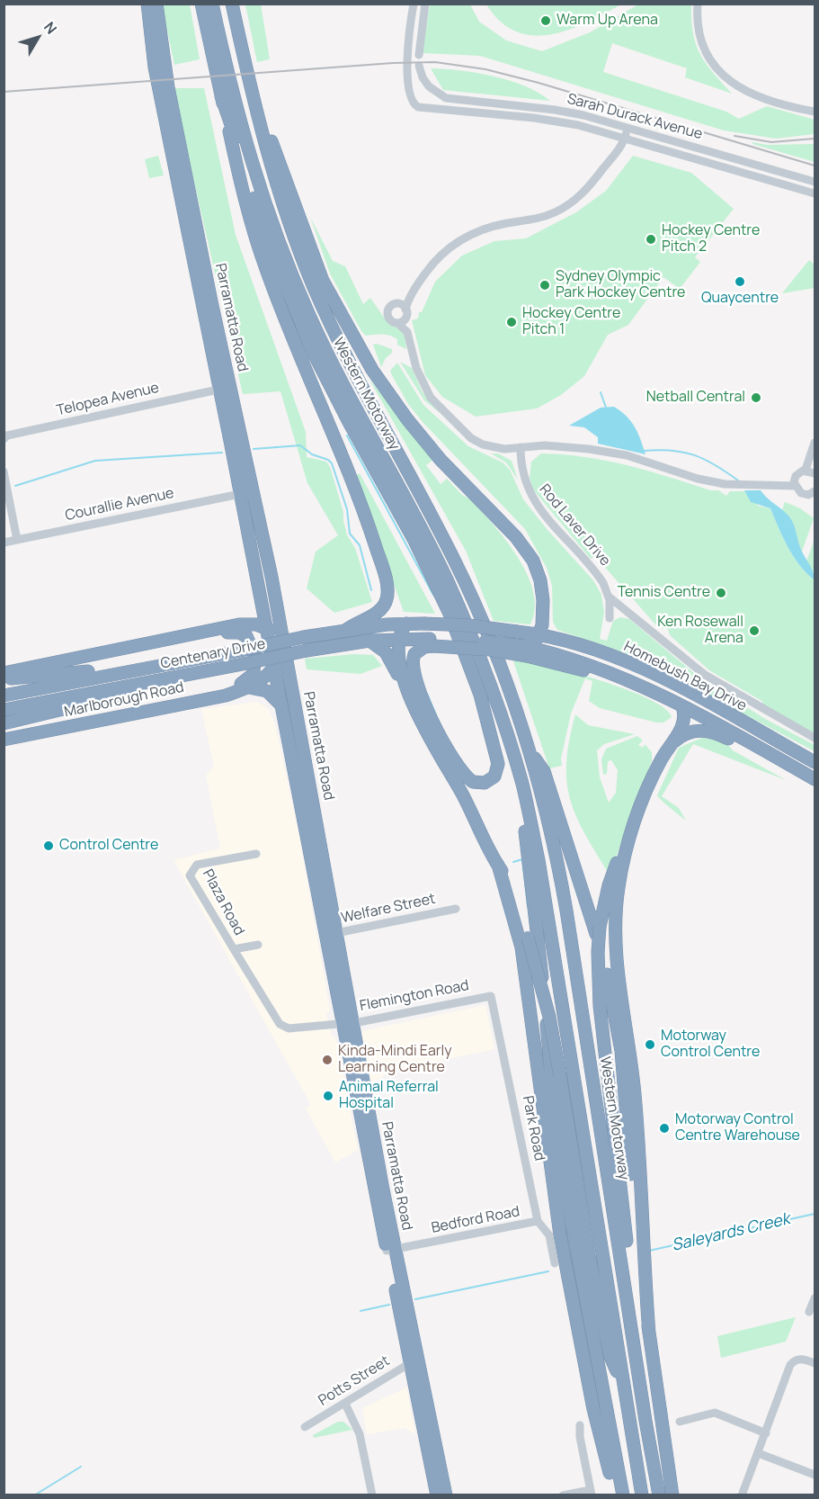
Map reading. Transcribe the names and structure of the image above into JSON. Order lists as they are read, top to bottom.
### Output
{
  "streets": {
    "highway": [
      "Parramatta Road",
      "Western Motorway",
      "Centenary Drive",
      "Homebush Bay Drive",
      "Marlborough Road"
    ],
    "street": [
      "Sarah Durack Avenue",
      "Telopea Avenue",
      "Courallie Avenue",
      "Rod Laver Drive",
      "Plaza Road",
      "Welfare Street",
      "Flemington Road",
      "Park Road",
      "Bedford Road",
      "Potts Street"
    ]
  },
  "crossings": [
    ["Parramatta Road", "Telopea Avenue"],
    ["Parramatta Road", "Courallie Avenue"],
    ["Parramatta Road", "Marlborough Road"],
    ["Parramatta Road", "Plaza Road"],
    ["Parramatta Road", "Welfare Street"],
    ["Parramatta Road", "Flemington Road"],
    ["Parramatta Road", "Bedford Road"],
    ["Parramatta Road", "Potts Street"],
    ["Centenary Drive", "Homebush Bay Drive"],
    ["Plaza Road", "Flemington Road"],
    ["Flemington Road", "Park Road"],
    ["Park Road", "Bedford Road"]
  ],
  "water": ["Saleyards Creek"],
  "places": [
    "Warm Up Arena",
    "Hockey Centre Pitch 2",
    "Quaycentre",
    "Sydney Olympic Park Hockey Centre",
    "Hockey Centre Pitch 1",
    "Netball Central",
    "Tennis Centre",
    "Ken Rosewall Arena",
    "Control Centre",
    "Motorway Control Centre",
    "Kinda-Mindi Early Learning Centre",
    "Animal Referral Hospital",
    "Motorway Control Centre Warehouse"
  ],
  "north": "top right"
}
